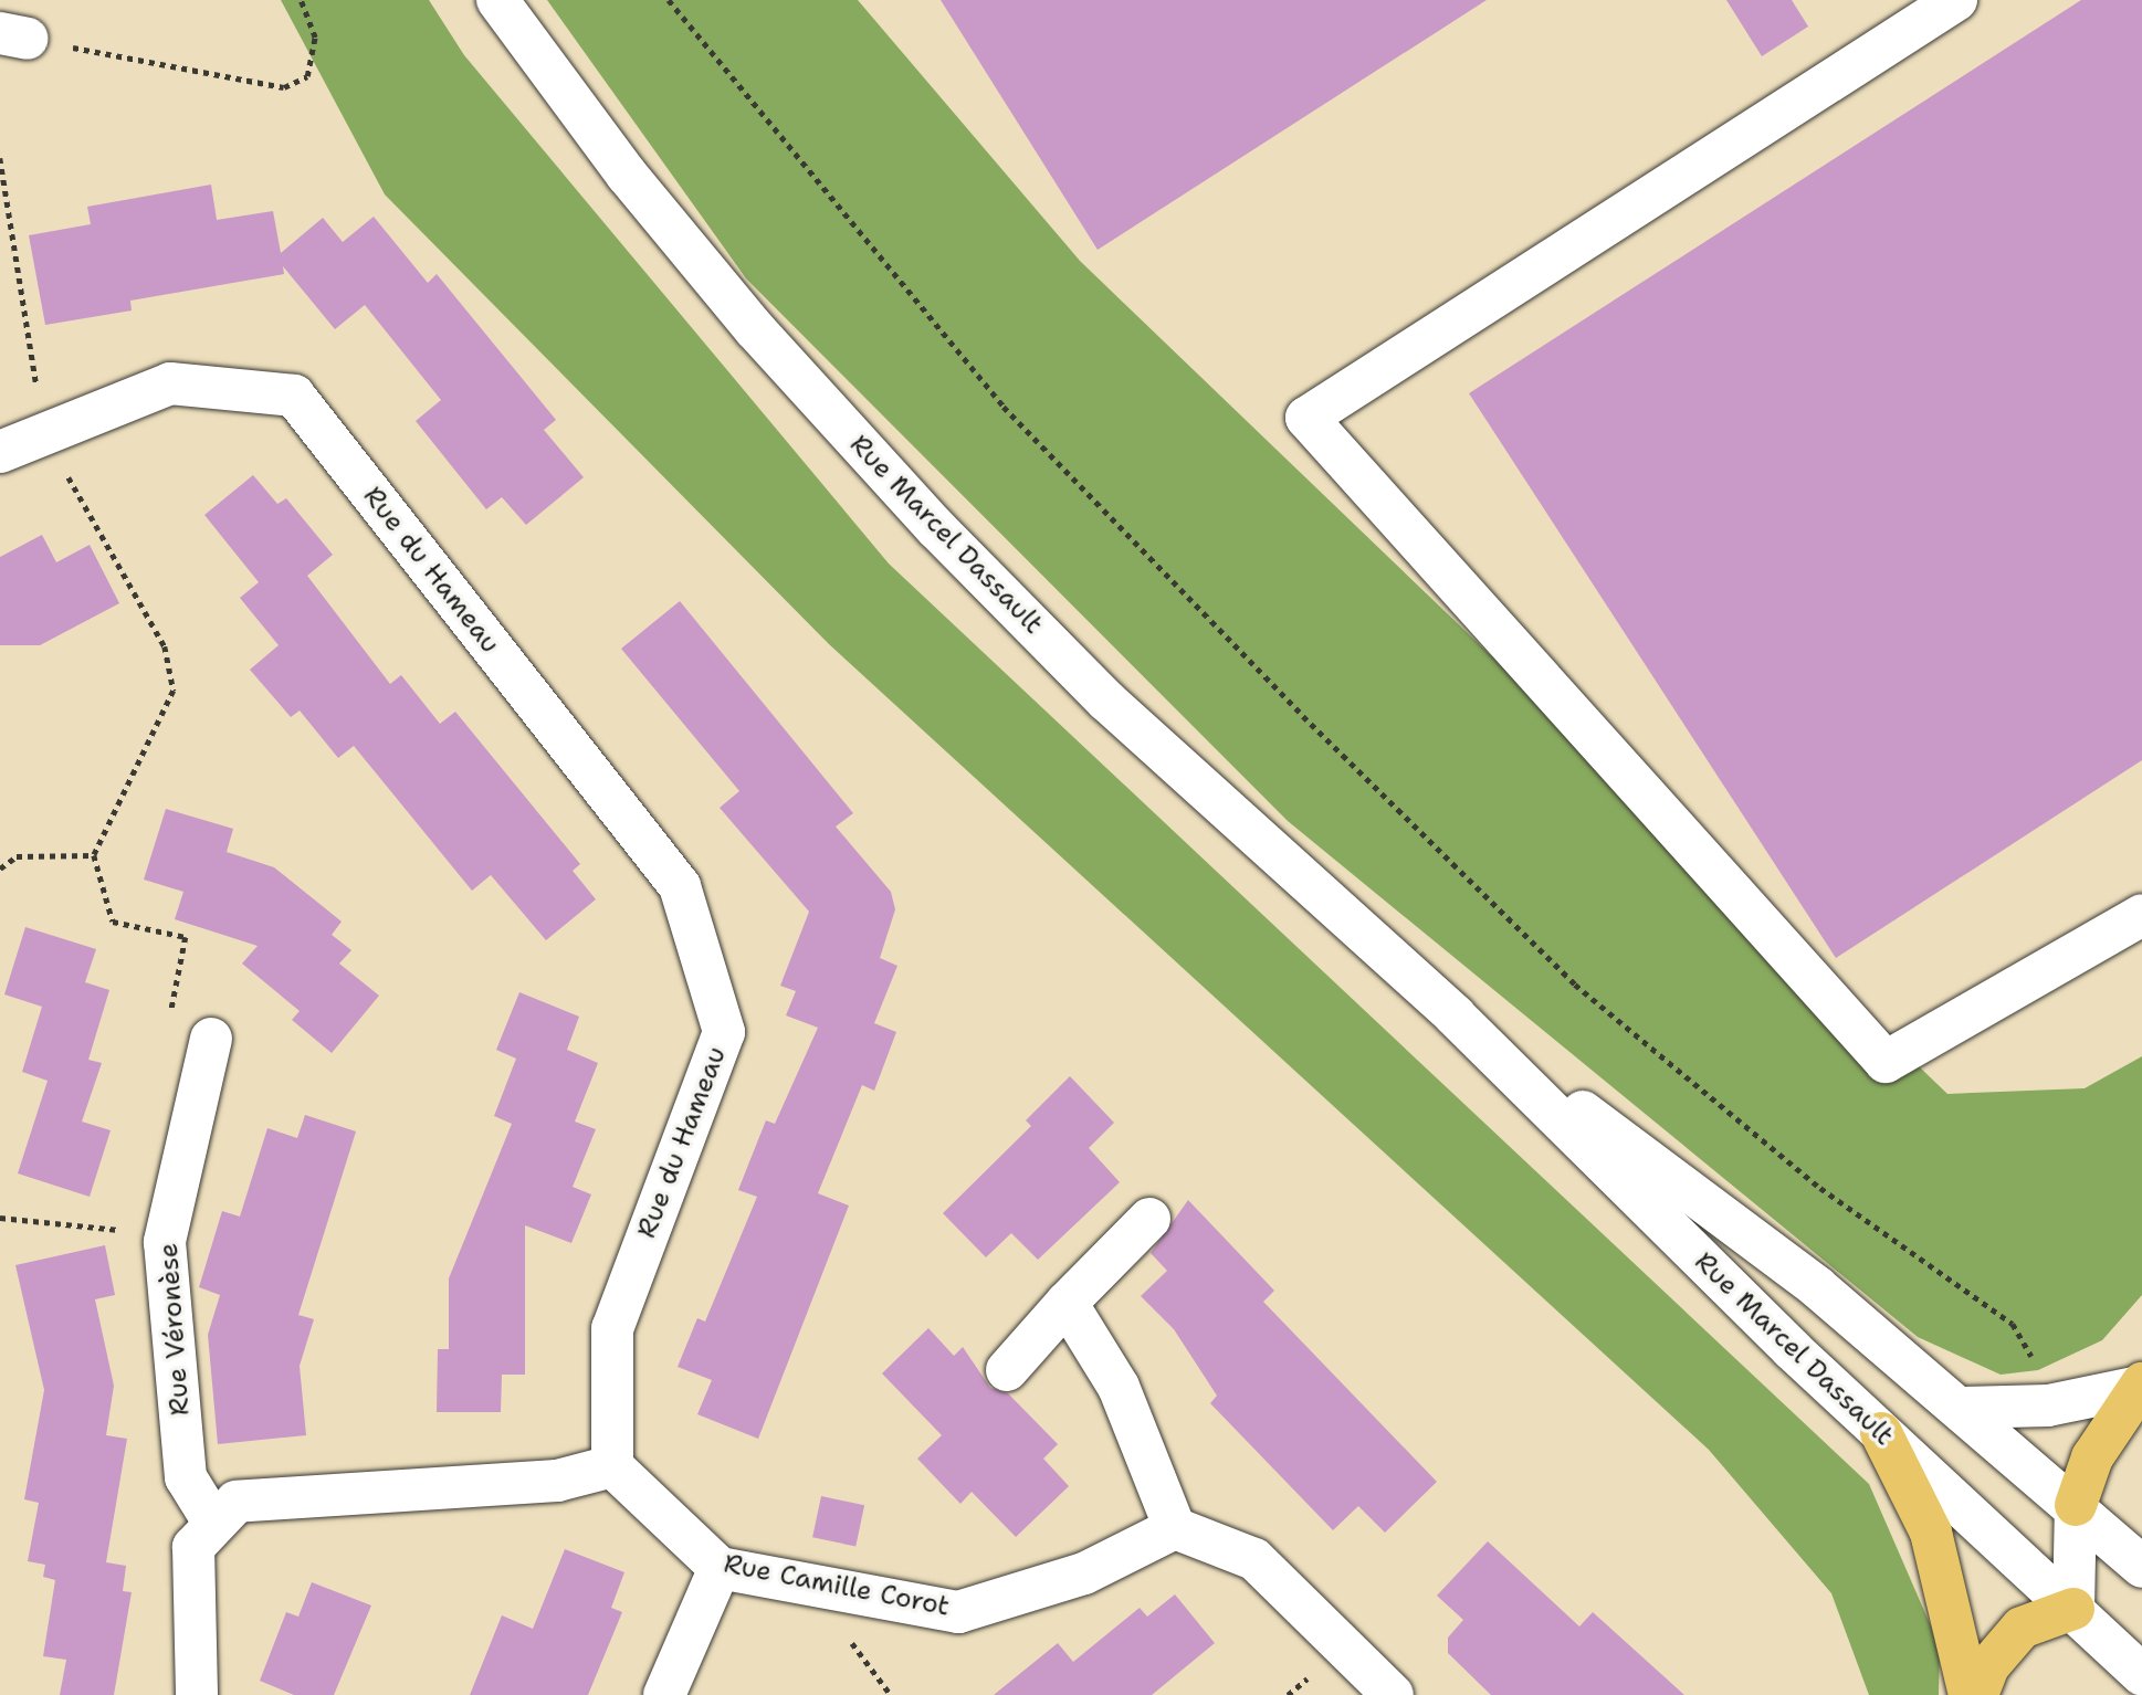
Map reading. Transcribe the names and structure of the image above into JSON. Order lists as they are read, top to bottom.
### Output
{
  "streets": {
    "street": [
      "Rue Marcel Dassault",
      "Rue du Hameau",
      "Rue Véronèse",
      "Rue Camille Corot"
    ]
  },
  "crossings": [
    ["Rue du Hameau", "Rue Camille Corot"]
  ]
}
